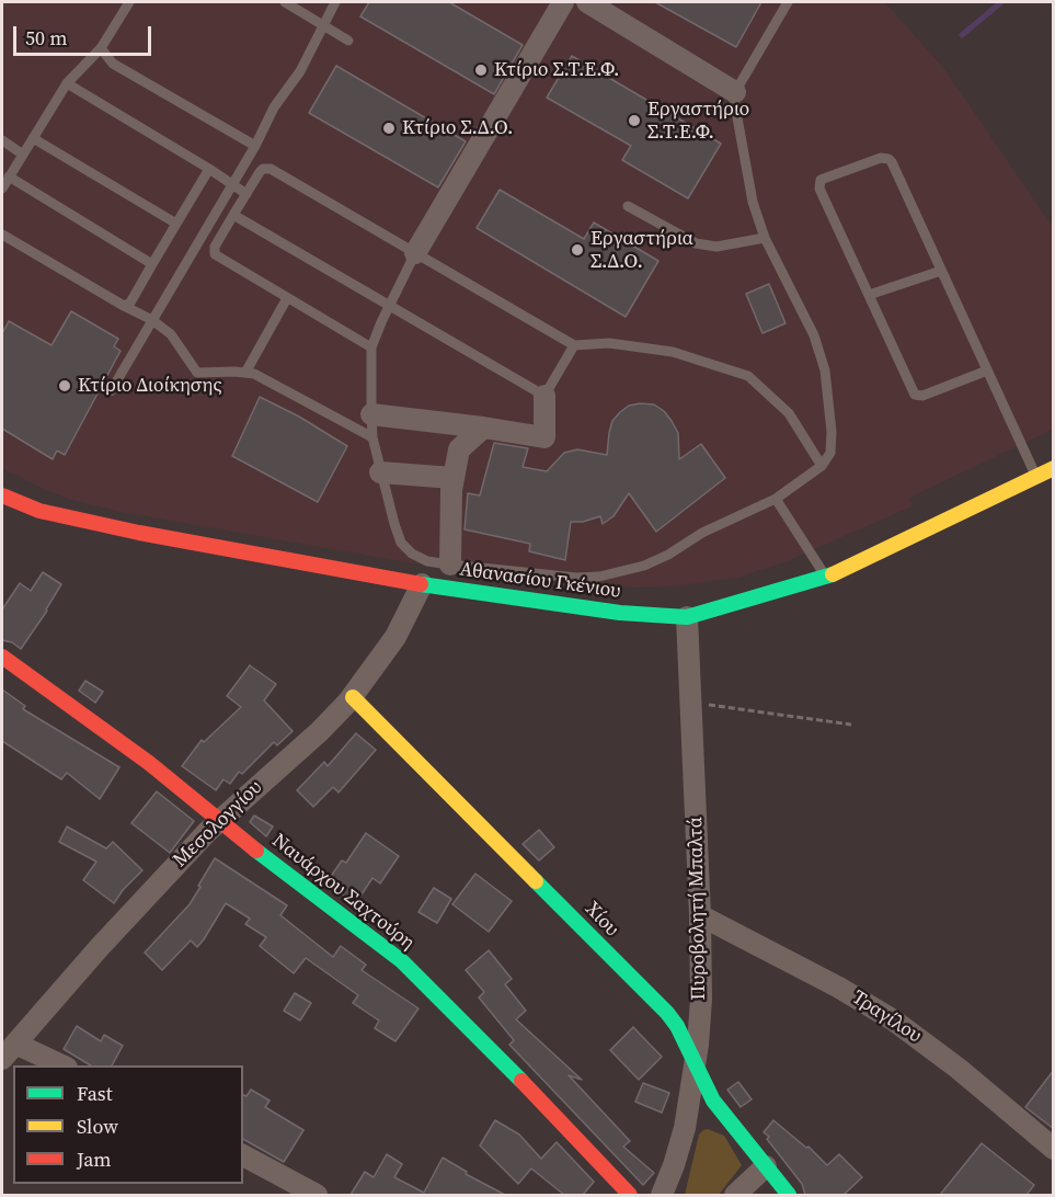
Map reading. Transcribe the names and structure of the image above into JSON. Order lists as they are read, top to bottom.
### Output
{
  "streets": {
    "street": [
      "Αθανασίου Γκένιου",
      "Μεσολογγίου",
      "Ναυάρχου Σαχτούρη",
      "Πυροβολητή Μπαλτά",
      "Χίου",
      "Τραγίλου"
    ]
  },
  "crossings": [
    ["Αθανασίου Γκένιου", "Μεσολογγίου"],
    ["Αθανασίου Γκένιου", "Πυροβολητή Μπαλτά"],
    ["Μεσολογγίου", "Ναυάρχου Σαχτούρη"],
    ["Μεσολογγίου", "Χίου"],
    ["Πυροβολητή Μπαλτά", "Χίου"],
    ["Πυροβολητή Μπαλτά", "Τραγίλου"]
  ],
  "places": [
    "Κτίριο Σ.Τ.Ε.Φ.",
    "Εργαστήριο Σ.Τ.Ε.Φ.",
    "Κτίριο Σ.Δ.Ο.",
    "Εργαστήρια Σ.Δ.Ο.",
    "Κτίριο Διοίκησης"
  ],
  "legend": ["Fast", "Slow", "Jam"],
  "scale_bar": "50 m"
}
